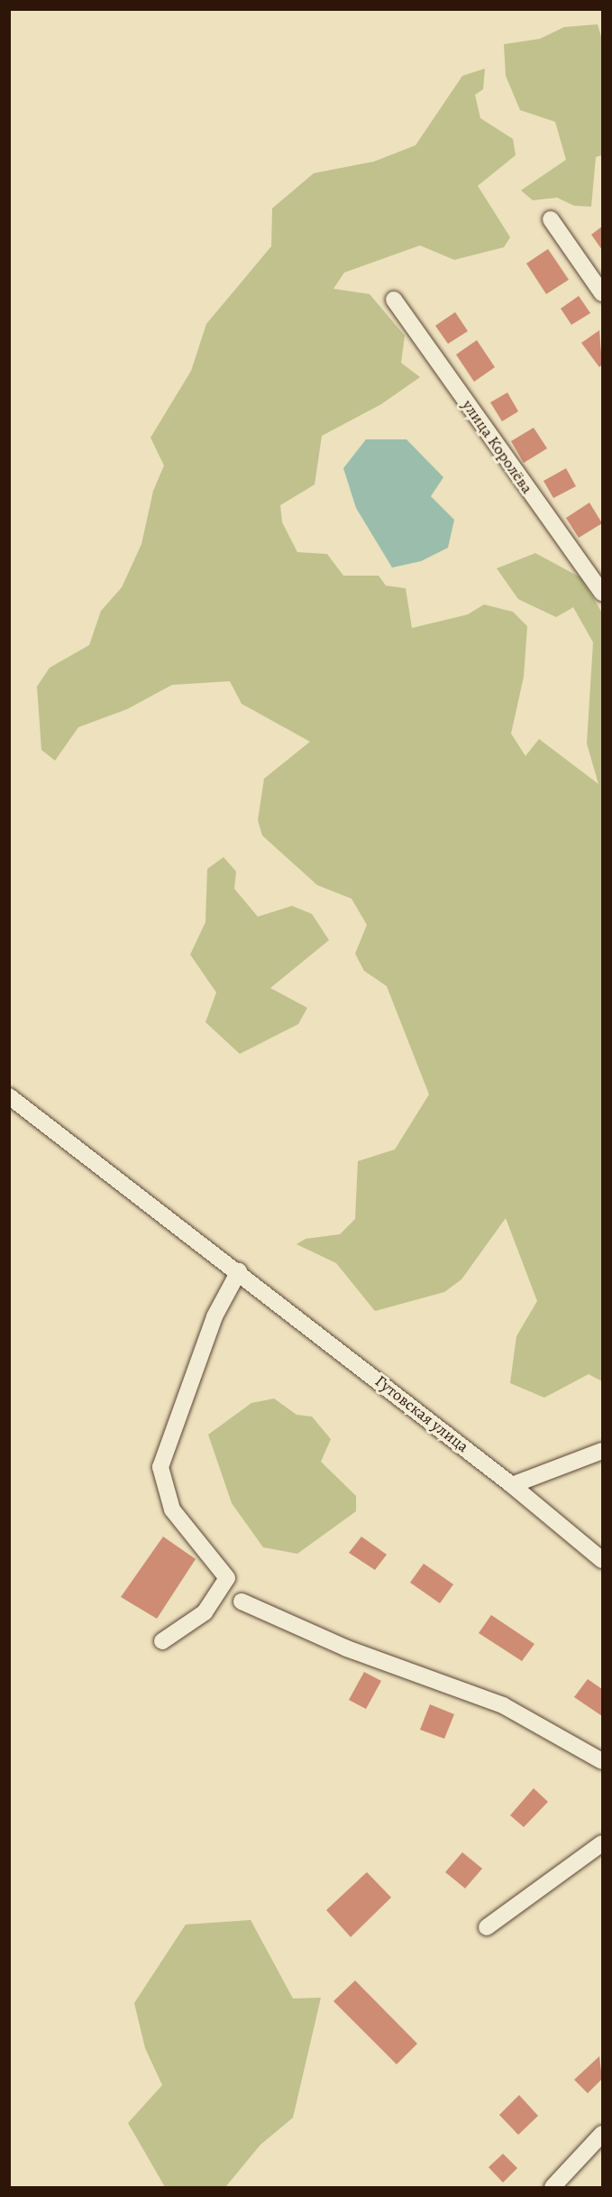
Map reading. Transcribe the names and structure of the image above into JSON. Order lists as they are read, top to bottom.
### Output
{
  "streets": {
    "street": ["улица Королёва", "Гутовская улица"]
  }
}
